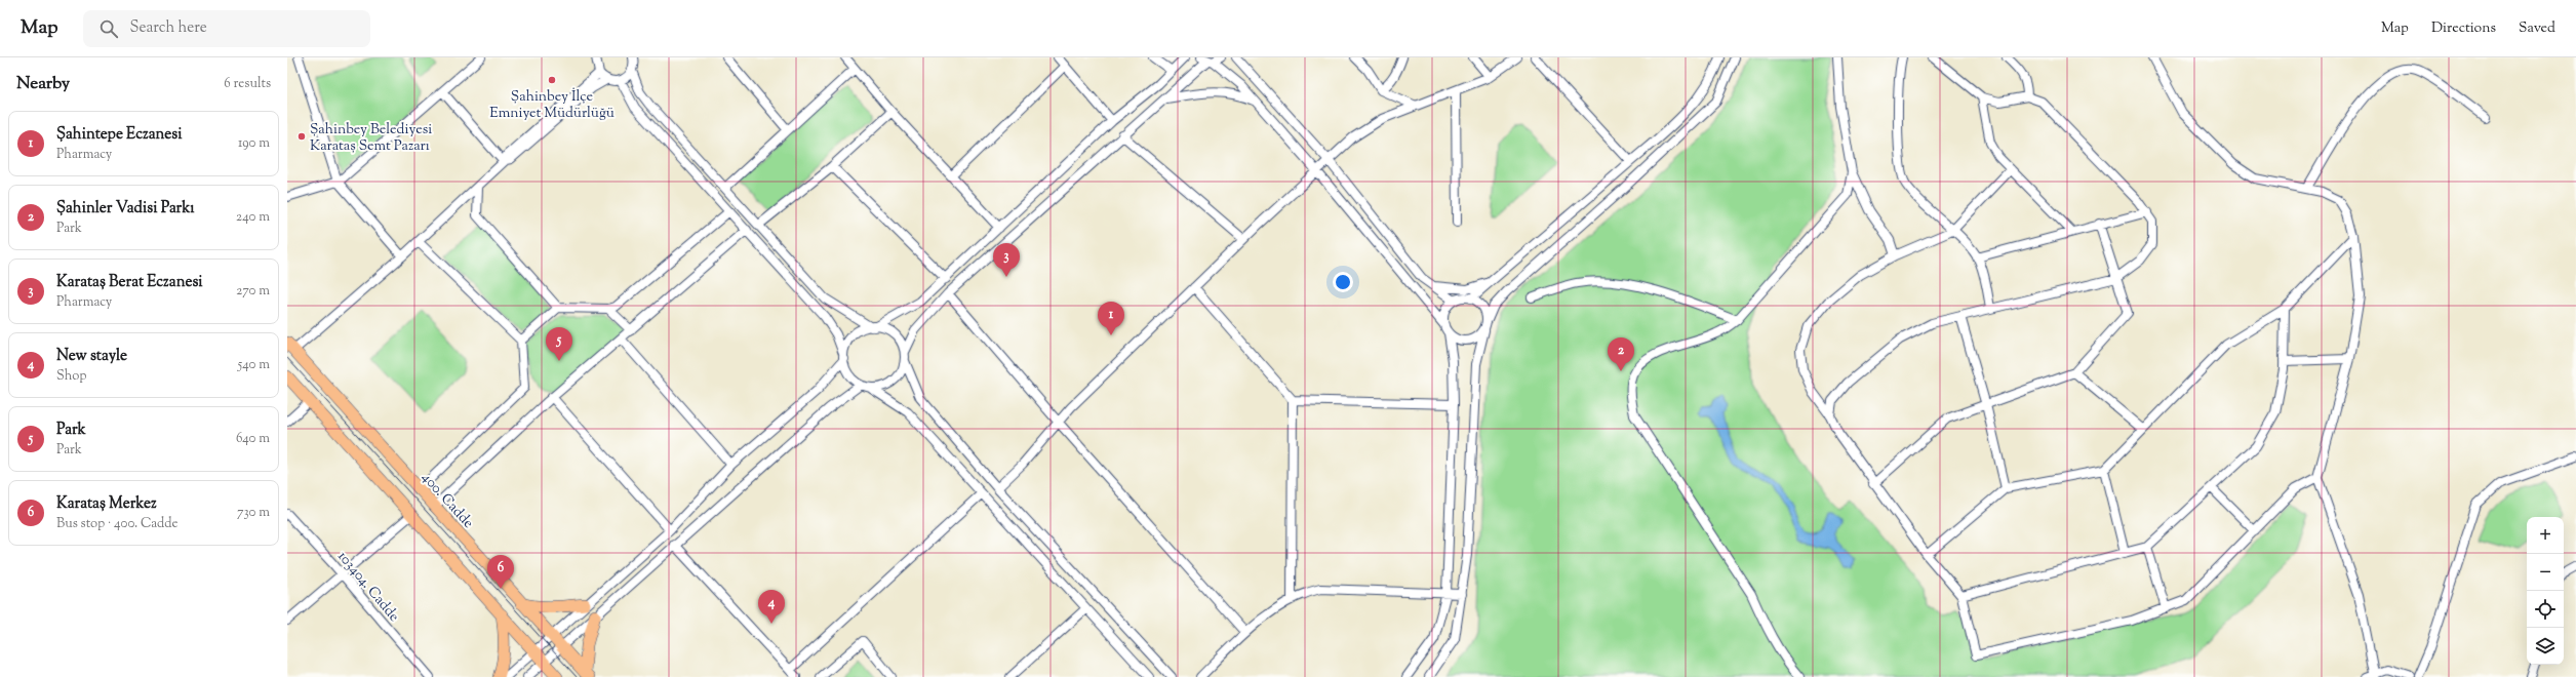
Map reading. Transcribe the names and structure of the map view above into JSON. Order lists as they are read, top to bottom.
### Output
{
  "streets": {
    "main road": ["400. Cadde"],
    "street": ["103404. Cadde"]
  },
  "places": ["Şahinbey İlçe Emniyet Müdürlüğü", "Şahinbey Belediyesi Karataş Semt Pazarı"],
  "page": {
    "header": "Map",
    "search": "Search here",
    "nav": ["Map", "Directions", "Saved"],
    "heading": ["Nearby", "6 results"],
    "list": [
      {
        "mark": "1",
        "name": "Şahintepe Eczanesi",
        "note": "Pharmacy",
        "value": "190 m"
      },
      {
        "mark": "2",
        "name": "Şahinler Vadisi Parkı",
        "note": "Park",
        "value": "240 m"
      },
      {
        "mark": "3",
        "name": "Karataş Berat Eczanesi",
        "note": "Pharmacy",
        "value": "270 m"
      },
      {
        "mark": "4",
        "name": "New stayle",
        "note": "Shop",
        "value": "540 m"
      },
      {
        "mark": "5",
        "name": "Park",
        "note": "Park",
        "value": "640 m"
      },
      {
        "mark": "6",
        "name": "Karataş Merkez",
        "note": "Bus stop · 400. Cadde",
        "value": "730 m"
      }
    ],
    "pins": [
      "3",
      "1",
      "5",
      "2",
      "6",
      "4"
    ],
    "map_buttons": ["+", "−"]
  }
}
